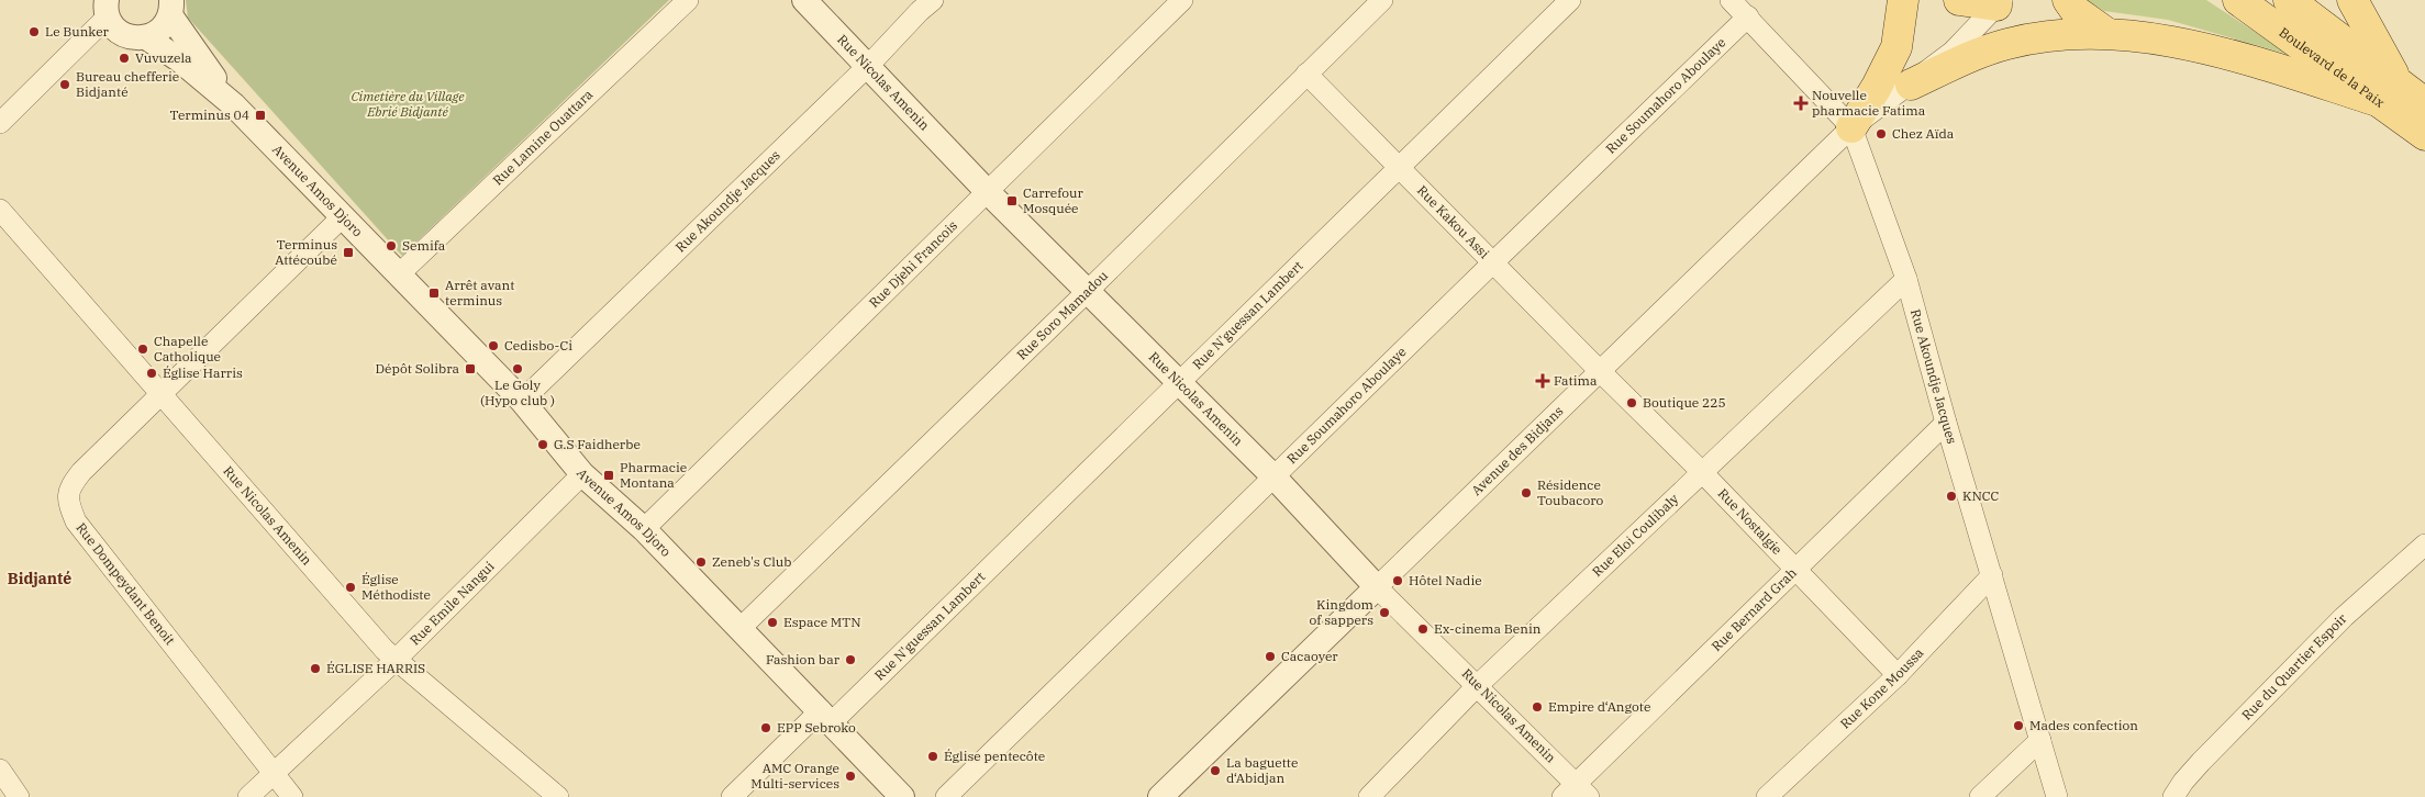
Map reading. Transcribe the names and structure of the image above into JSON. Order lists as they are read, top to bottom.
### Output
{
  "streets": {
    "main road": ["Boulevard de la Paix"],
    "street": [
      "Rue Nicolas Amenin",
      "Rue Soumahoro Aboulaye",
      "Rue Lamine Ouattara",
      "Avenue Amos Djoro",
      "Rue Akoundje Jacques",
      "Rue Kakou Assi",
      "Rue Djehi Francois",
      "Rue Soro Mamadou",
      "Rue N'guessan Lambert",
      "Avenue des Bidjans",
      "Rue Nostalgie",
      "Rue Eloi Coulibaly",
      "Rue Dompeydant Benoit",
      "Rue Emile Nangui",
      "Rue Bernard Grah",
      "Rue du Quartier Espoir",
      "Rue Kone Moussa"
    ]
  },
  "crossings": [
    ["Rue Nicolas Amenin", "Rue Soumahoro Aboulaye"],
    ["Rue Nicolas Amenin", "Rue Akoundje Jacques"],
    ["Rue Nicolas Amenin", "Rue Djehi Francois"],
    ["Rue Nicolas Amenin", "Rue Soro Mamadou"],
    ["Rue Nicolas Amenin", "Rue N'guessan Lambert"],
    ["Rue Nicolas Amenin", "Avenue des Bidjans"],
    ["Rue Nicolas Amenin", "Rue Eloi Coulibaly"],
    ["Rue Nicolas Amenin", "Rue Dompeydant Benoit"],
    ["Rue Nicolas Amenin", "Rue Emile Nangui"],
    ["Rue Nicolas Amenin", "Rue Bernard Grah"],
    ["Rue Soumahoro Aboulaye", "Rue Akoundje Jacques"],
    ["Rue Soumahoro Aboulaye", "Rue Kakou Assi"],
    ["Rue Lamine Ouattara", "Avenue Amos Djoro"],
    ["Avenue Amos Djoro", "Rue Akoundje Jacques"],
    ["Avenue Amos Djoro", "Rue Djehi Francois"],
    ["Avenue Amos Djoro", "Rue Soro Mamadou"],
    ["Avenue Amos Djoro", "Rue N'guessan Lambert"],
    ["Avenue Amos Djoro", "Rue Dompeydant Benoit"],
    ["Avenue Amos Djoro", "Rue Emile Nangui"],
    ["Rue Akoundje Jacques", "Avenue des Bidjans"],
    ["Rue Akoundje Jacques", "Rue Eloi Coulibaly"],
    ["Rue Akoundje Jacques", "Rue Bernard Grah"],
    ["Rue Akoundje Jacques", "Rue Kone Moussa"],
    ["Rue Kakou Assi", "Rue Soro Mamadou"],
    ["Rue Kakou Assi", "Rue N'guessan Lambert"],
    ["Rue Kakou Assi", "Avenue des Bidjans"],
    ["Rue Kakou Assi", "Rue Nostalgie"],
    ["Avenue des Bidjans", "Rue Nostalgie"],
    ["Rue Nostalgie", "Rue Eloi Coulibaly"],
    ["Rue Nostalgie", "Rue Bernard Grah"],
    ["Rue Nostalgie", "Rue Kone Moussa"],
    ["Rue Dompeydant Benoit", "Rue Emile Nangui"]
  ],
  "districts": ["Bidjanté"],
  "parks": ["Cimetière du Village Ebrié Bidjanté"],
  "places": {
    "other": [
      "Le Bunker",
      "Vuvuzela",
      "Bureau chefferie Bidjanté",
      "Chez Aïda",
      "Semifa",
      "Cedisbo-Ci",
      "Chapelle Catholique",
      "Le Goly (Hypo club )",
      "Église Harris",
      "Boutique 225",
      "G.S Faidherbe",
      "Résidence Toubacoro",
      "KNCC",
      "Zeneb's Club",
      "Hôtel Nadie",
      "Église Méthodiste",
      "Kingdom of sappers",
      "Espace MTN",
      "Ex-cinema Benin",
      "Cacaoyer",
      "Fashion bar",
      "ÉGLISE HARRIS",
      "Empire d‘Angote",
      "Mades confection",
      "EPP Sebroko",
      "Église pentecôte",
      "La baguette d‘Abidjan",
      "AMC Orange Multi-services"
    ],
    "health": ["Nouvelle pharmacie Fatima", "Fatima"],
    "transit": [
      "Terminus 04",
      "Carrefour Mosquée",
      "Terminus Attécoubé",
      "Arrêt avant terminus",
      "Dépôt Solibra",
      "Pharmacie Montana"
    ]
  }
}
